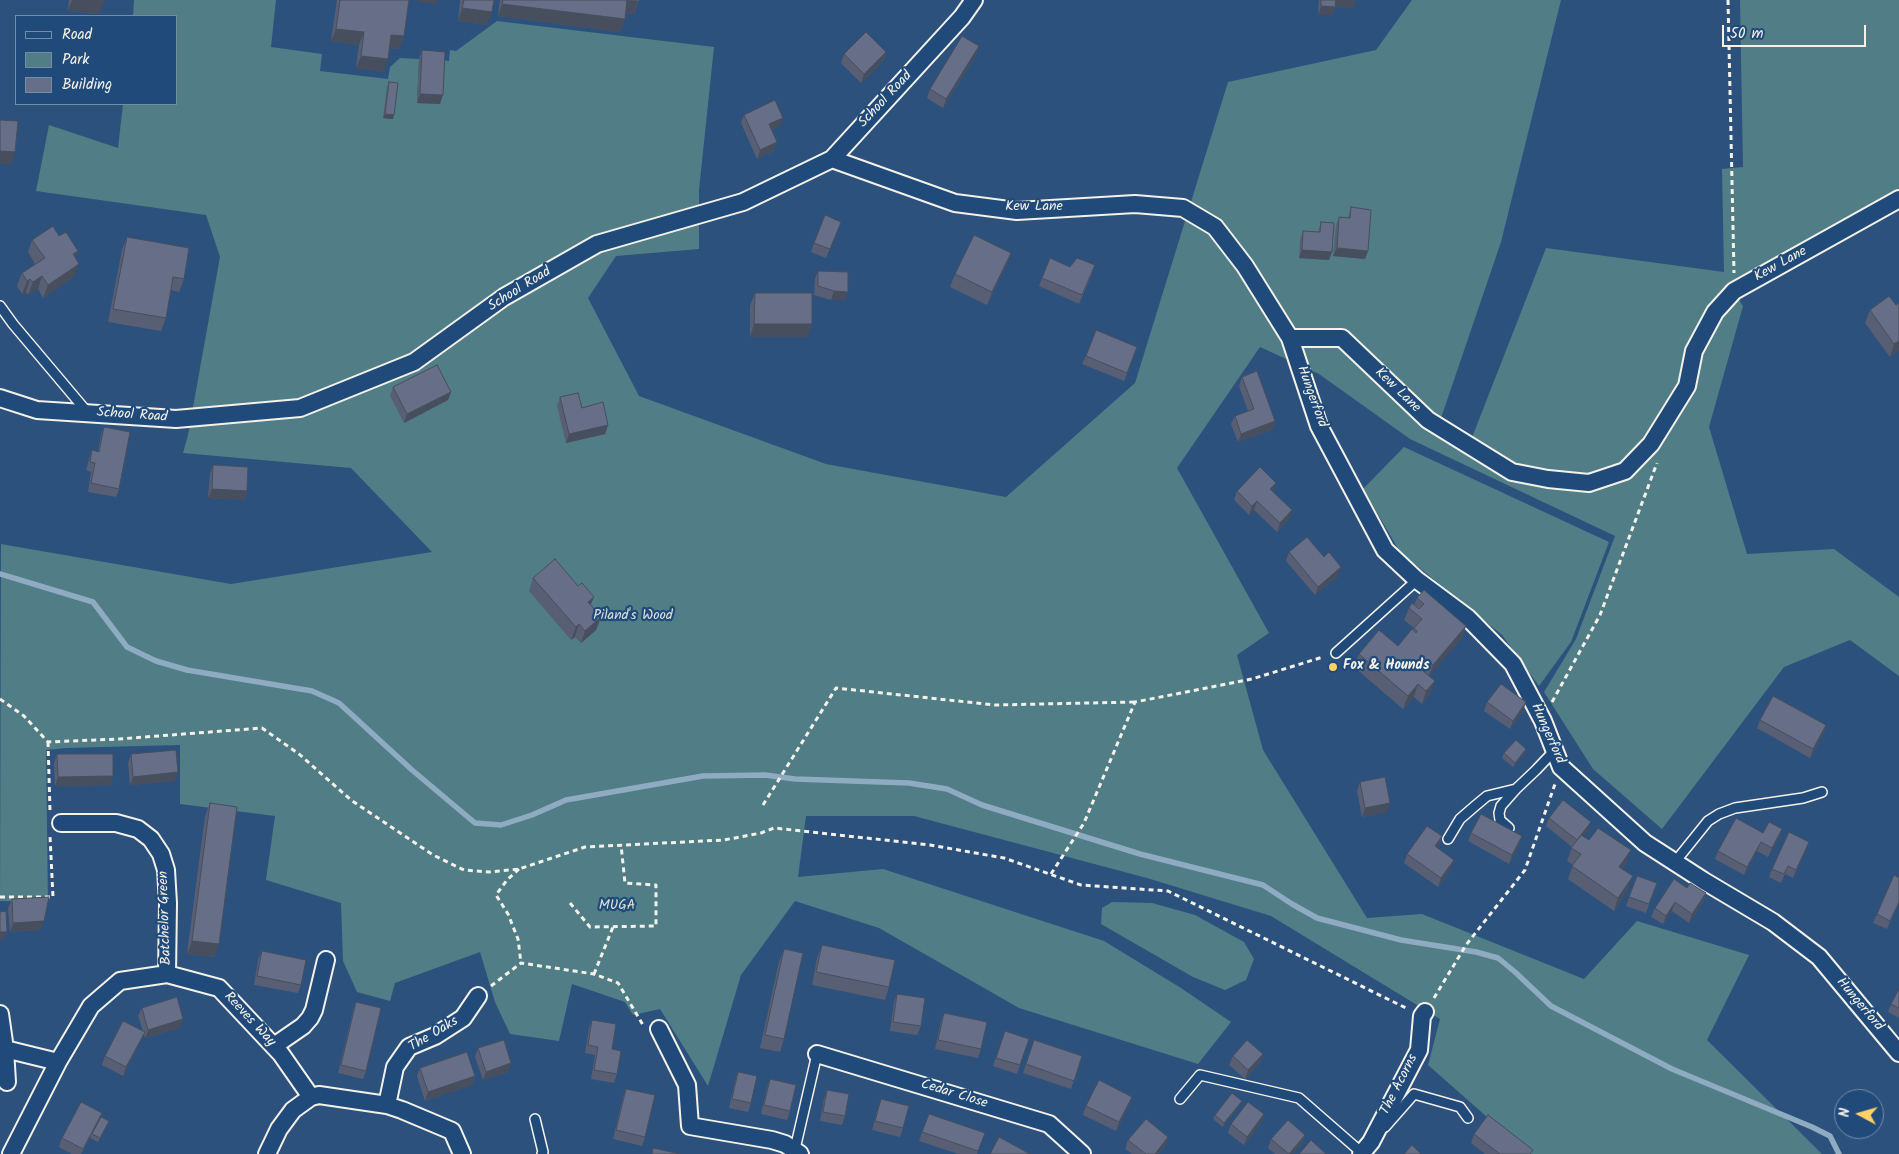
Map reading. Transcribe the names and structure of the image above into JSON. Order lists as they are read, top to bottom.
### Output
{
  "streets": {
    "street": [
      "School Road",
      "Kew Lane",
      "Hungerford",
      "Batchelor Green",
      "Reeves Way",
      "The Oaks",
      "The Acorns",
      "Cedar Close"
    ]
  },
  "crossings": [
    ["School Road", "Kew Lane"],
    ["Kew Lane", "Hungerford"],
    ["Batchelor Green", "Reeves Way"]
  ],
  "parks": ["Piland's Wood", "MUGA"],
  "places": ["Fox & Hounds"],
  "legend": ["Road", "Park", "Building"],
  "scale_bar": "50 m",
  "north": "left"
}
